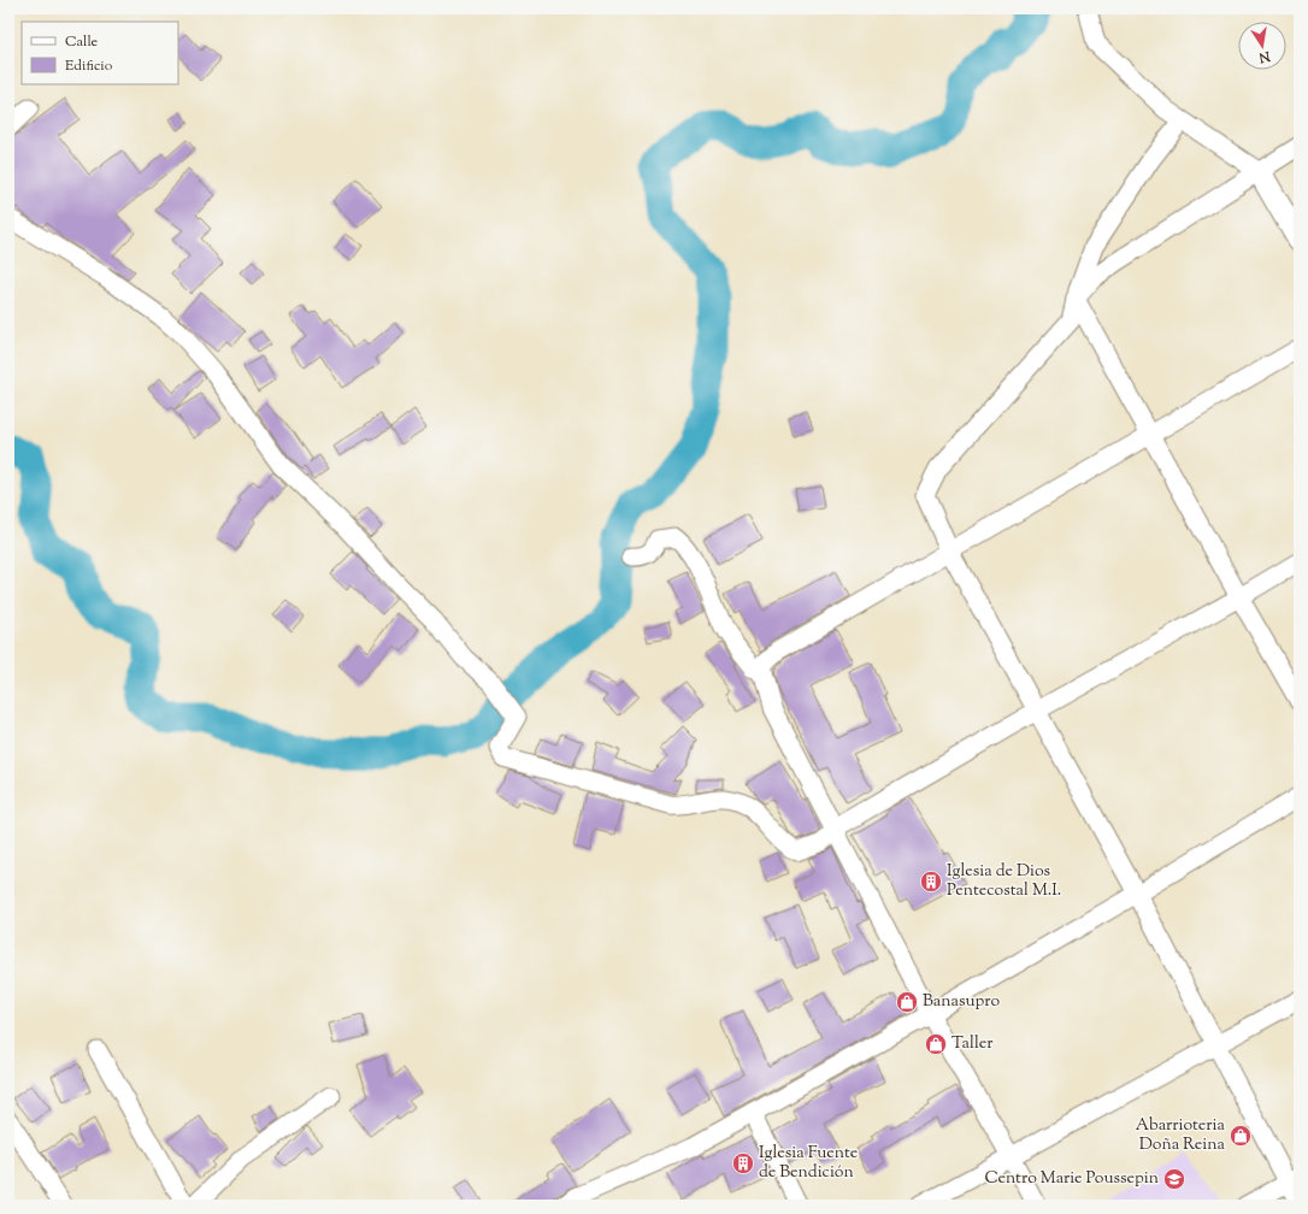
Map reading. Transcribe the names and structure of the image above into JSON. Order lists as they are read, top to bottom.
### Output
{
  "places": {
    "building": ["Iglesia de Dios Pentecostal M.I.", "Iglesia Fuente de Bendición"],
    "shop": ["Banasupro", "Taller", "Abarrioteria Doña Reina"],
    "school or university": ["Centro Marie Poussepin"]
  },
  "legend": ["Calle", "Edificio"],
  "north": "bottom"
}
